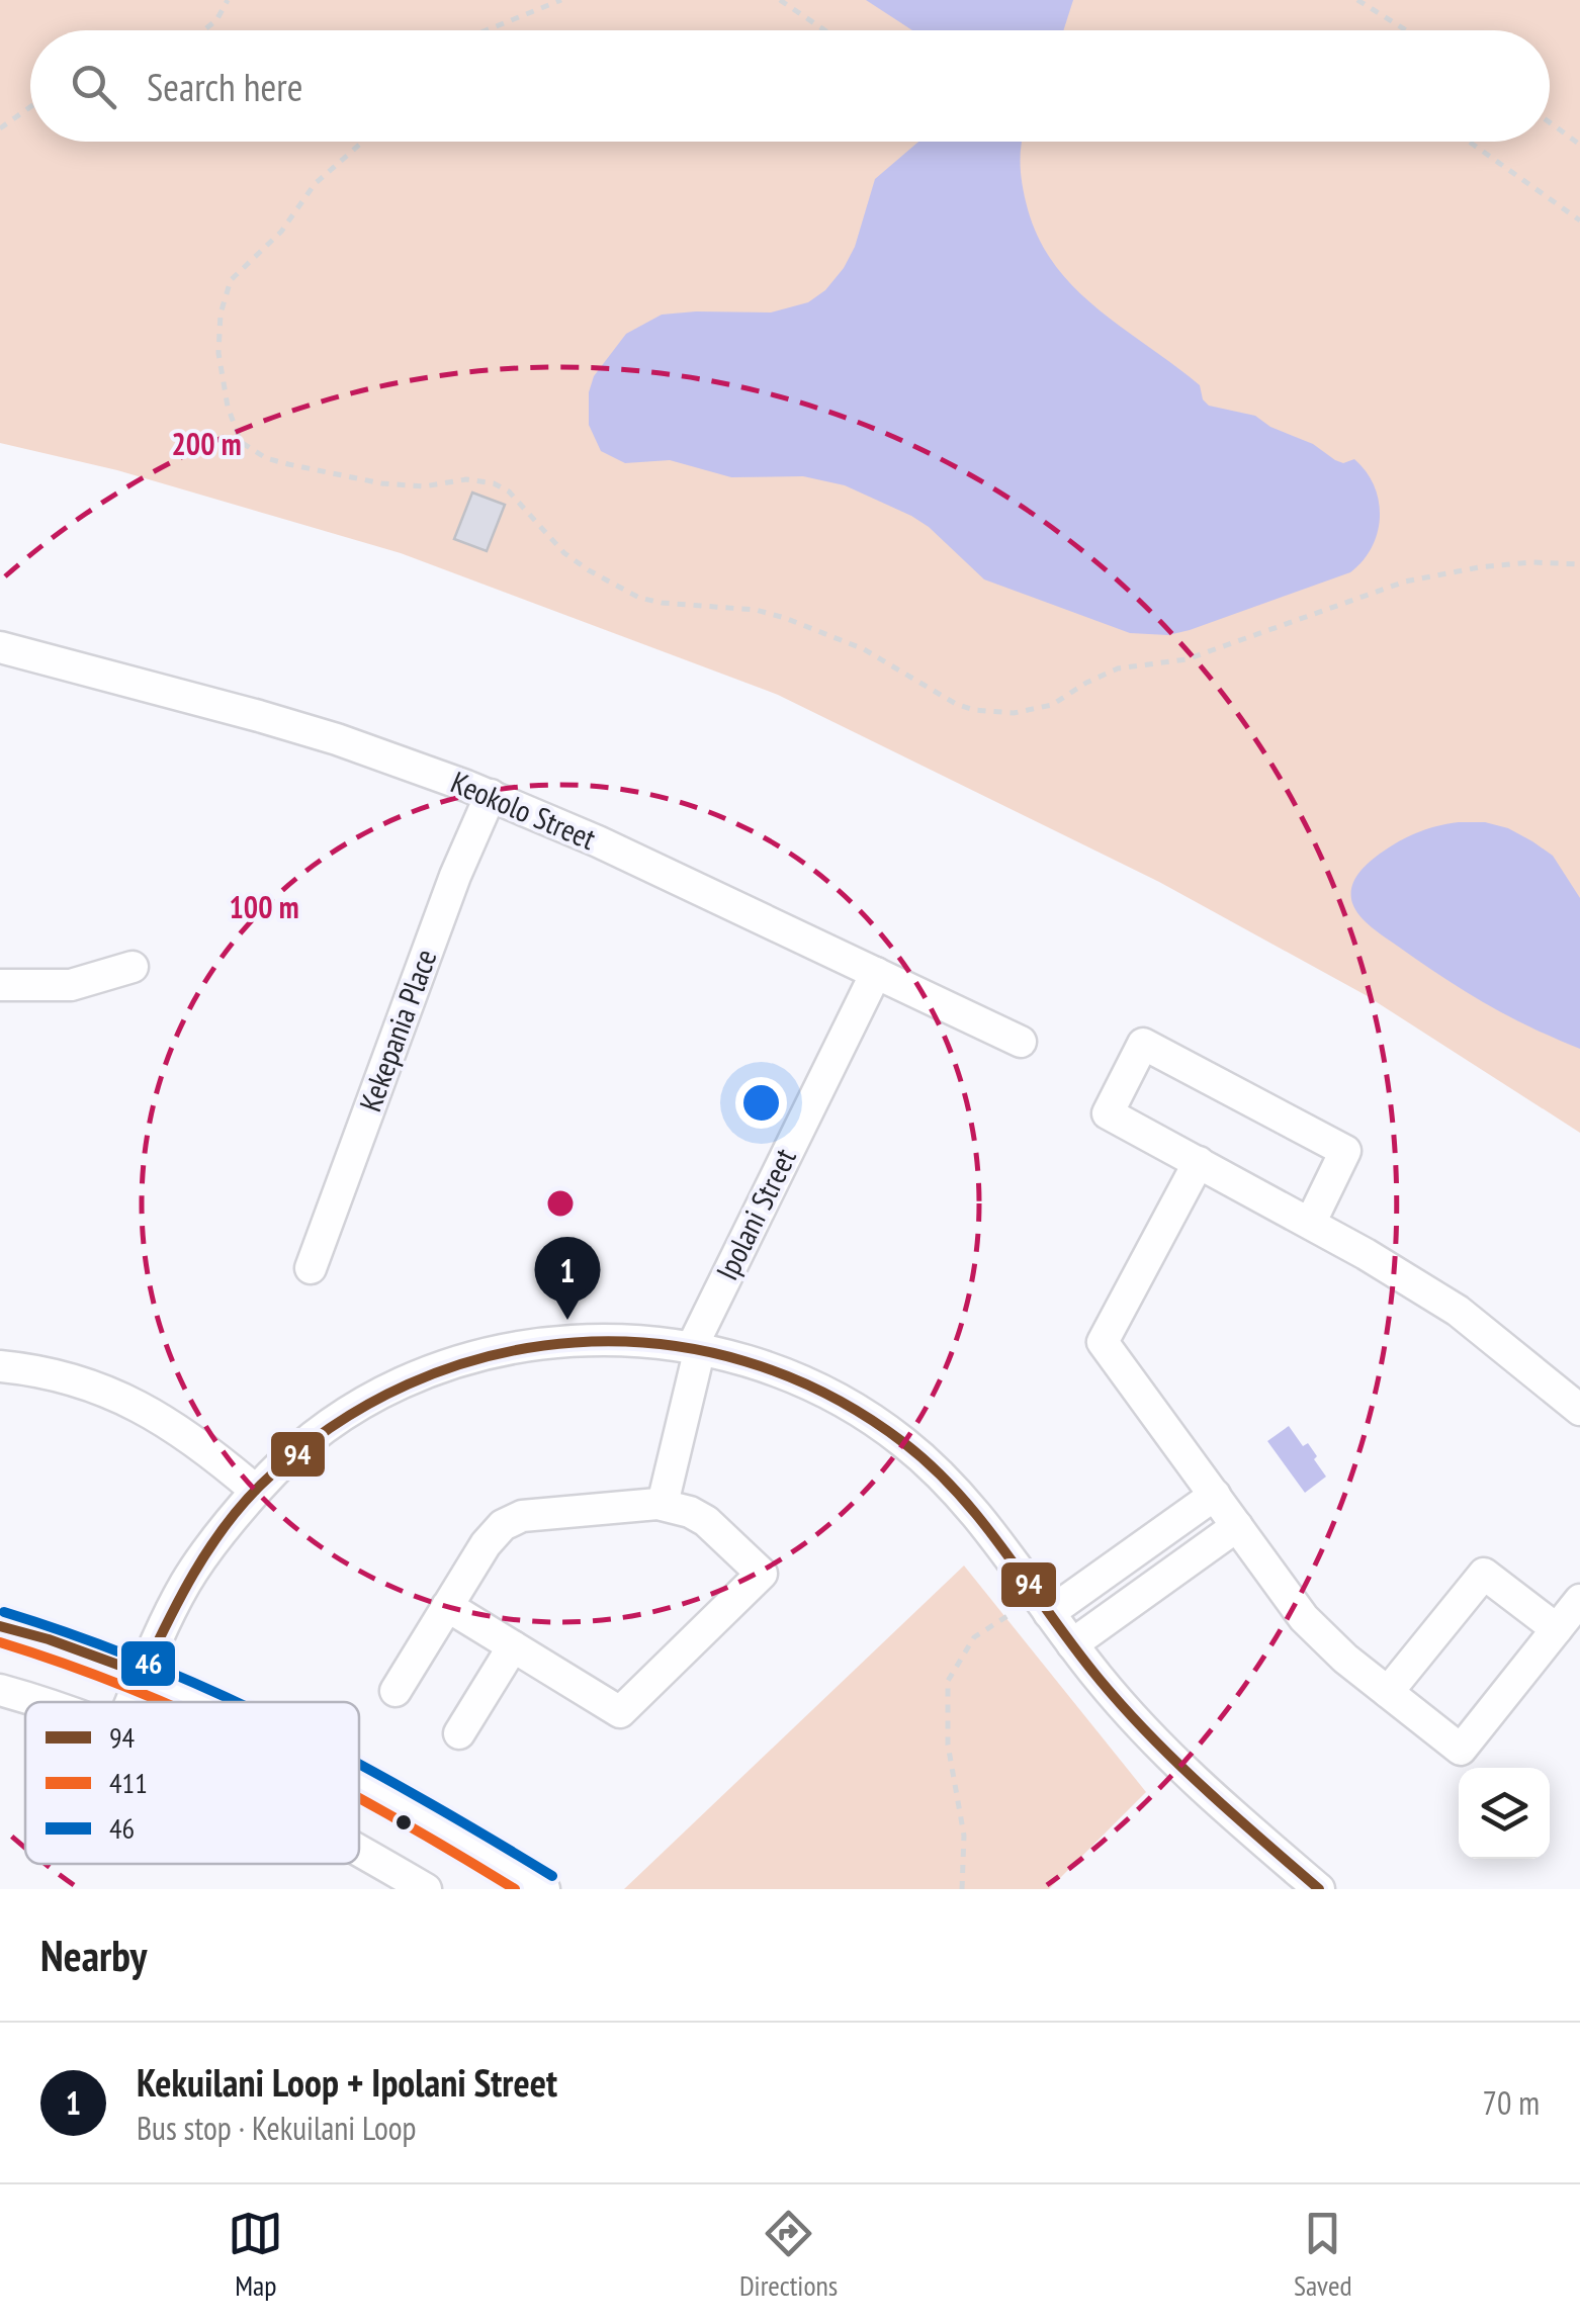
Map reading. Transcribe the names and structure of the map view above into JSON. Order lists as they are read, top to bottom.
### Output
{
  "streets": {
    "street": ["Keokolo Street", "Kekepania Place", "Ipolani Street"]
  },
  "crossings": [
    ["Keokolo Street", "Kekepania Place"],
    ["Keokolo Street", "Ipolani Street"]
  ],
  "lines": ["transit line 94", "transit line 46", "transit line 411"],
  "legend": ["94", "411", "46"],
  "page": {
    "search": "Search here",
    "pins": "1",
    "heading": "Nearby",
    "list": [
      {
        "mark": "1",
        "name": "Kekuilani Loop + Ipolani Street",
        "note": "Bus stop · Kekuilani Loop",
        "value": "70 m"
      }
    ],
    "nav": ["Map", "Directions", "Saved"]
  },
  "rings": ["200 m", "100 m"]
}
